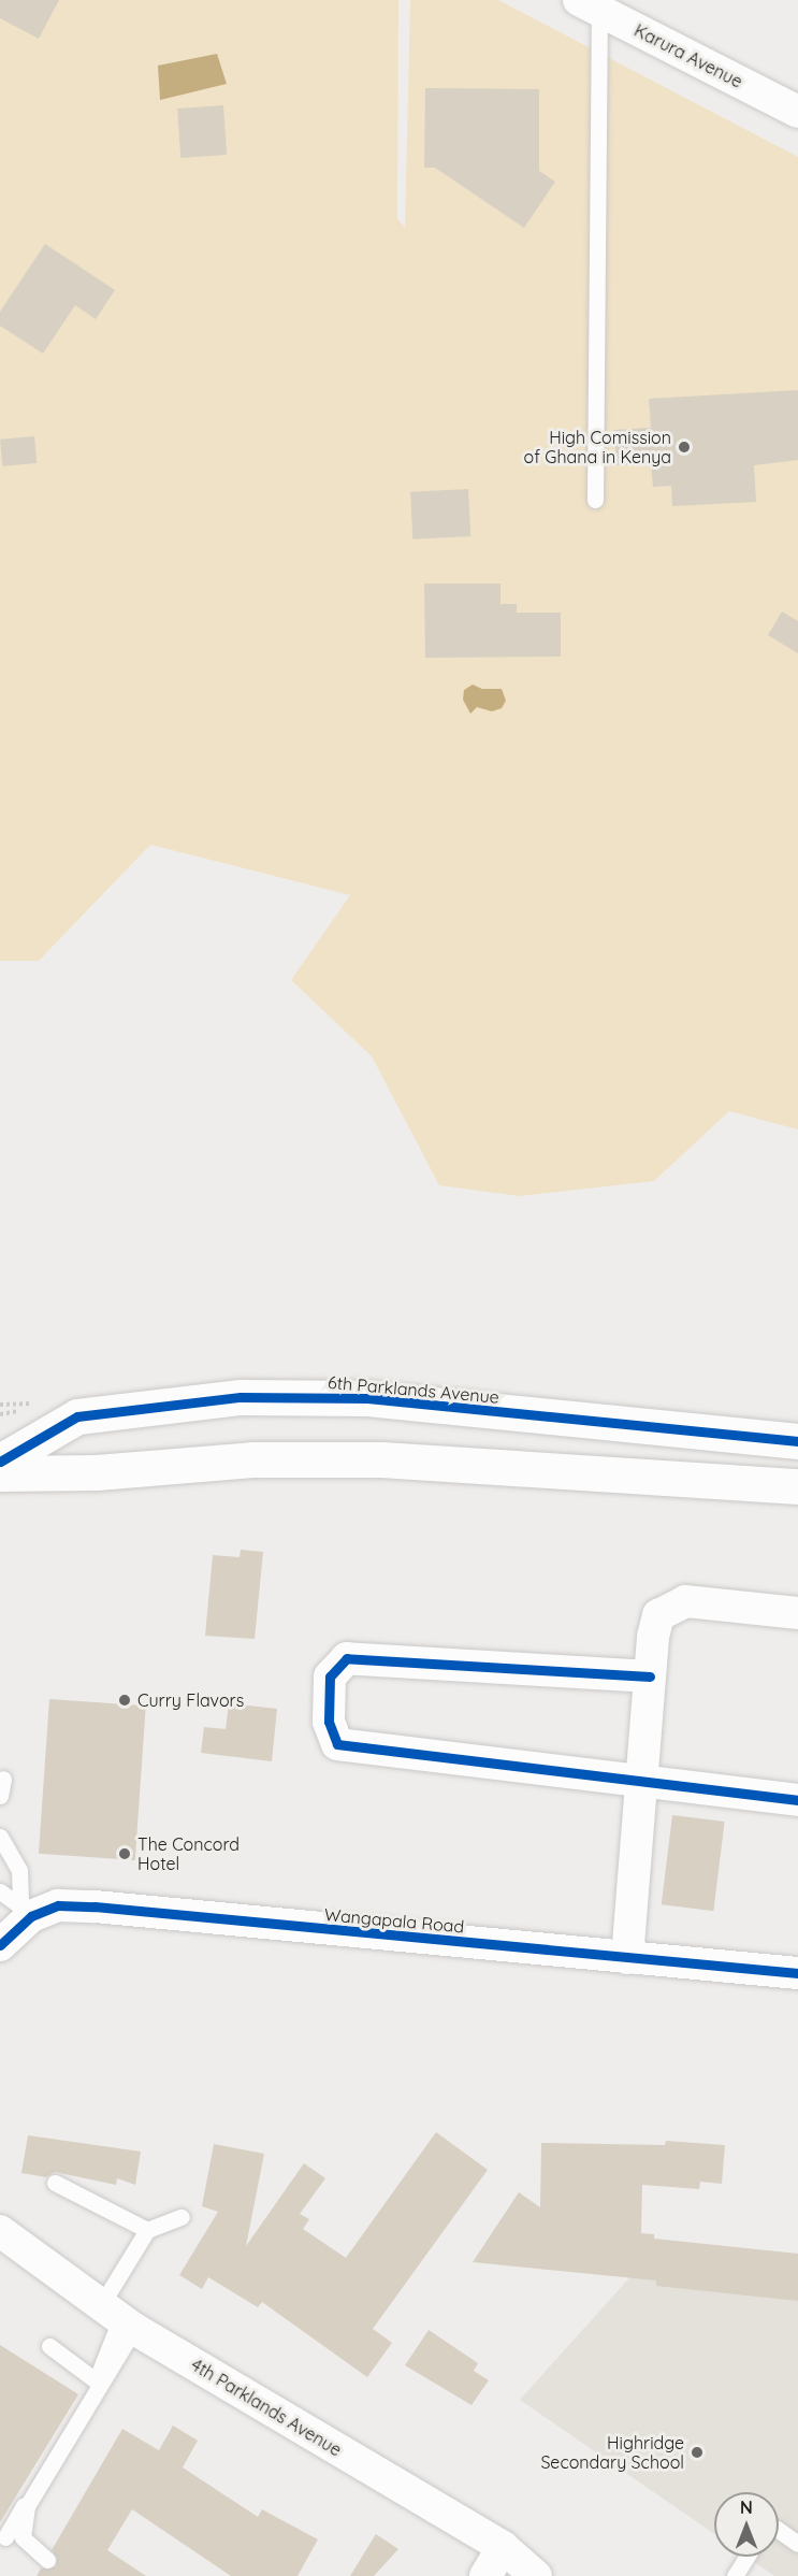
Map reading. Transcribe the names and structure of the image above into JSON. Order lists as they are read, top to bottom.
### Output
{
  "streets": {
    "street": [
      "Karura Avenue",
      "6th Parklands Avenue",
      "Wangapala Road",
      "4th Parklands Avenue"
    ]
  },
  "places": [
    "High Comission of Ghana in Kenya",
    "Curry Flavors",
    "The Concord Hotel",
    "Highridge Secondary School"
  ],
  "north": "top"
}
